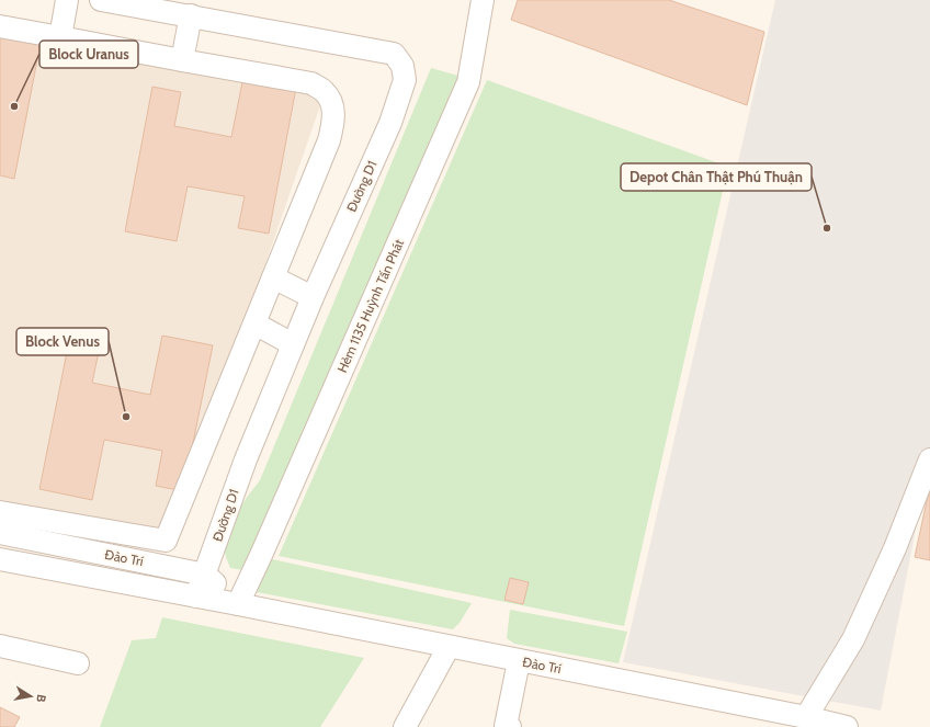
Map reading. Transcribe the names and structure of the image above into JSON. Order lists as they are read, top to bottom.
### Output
{
  "streets": {
    "street": ["Đường D1", "Hẻm 1135 Huỳnh Tấn Phát", "Đào Trí"]
  },
  "crossings": [
    ["Đường D1", "Đào Trí"],
    ["Hẻm 1135 Huỳnh Tấn Phát", "Đào Trí"]
  ],
  "places": ["Block Uranus", "Depot Chân Thật Phú Thuận", "Block Venus"],
  "north": "right"
}
